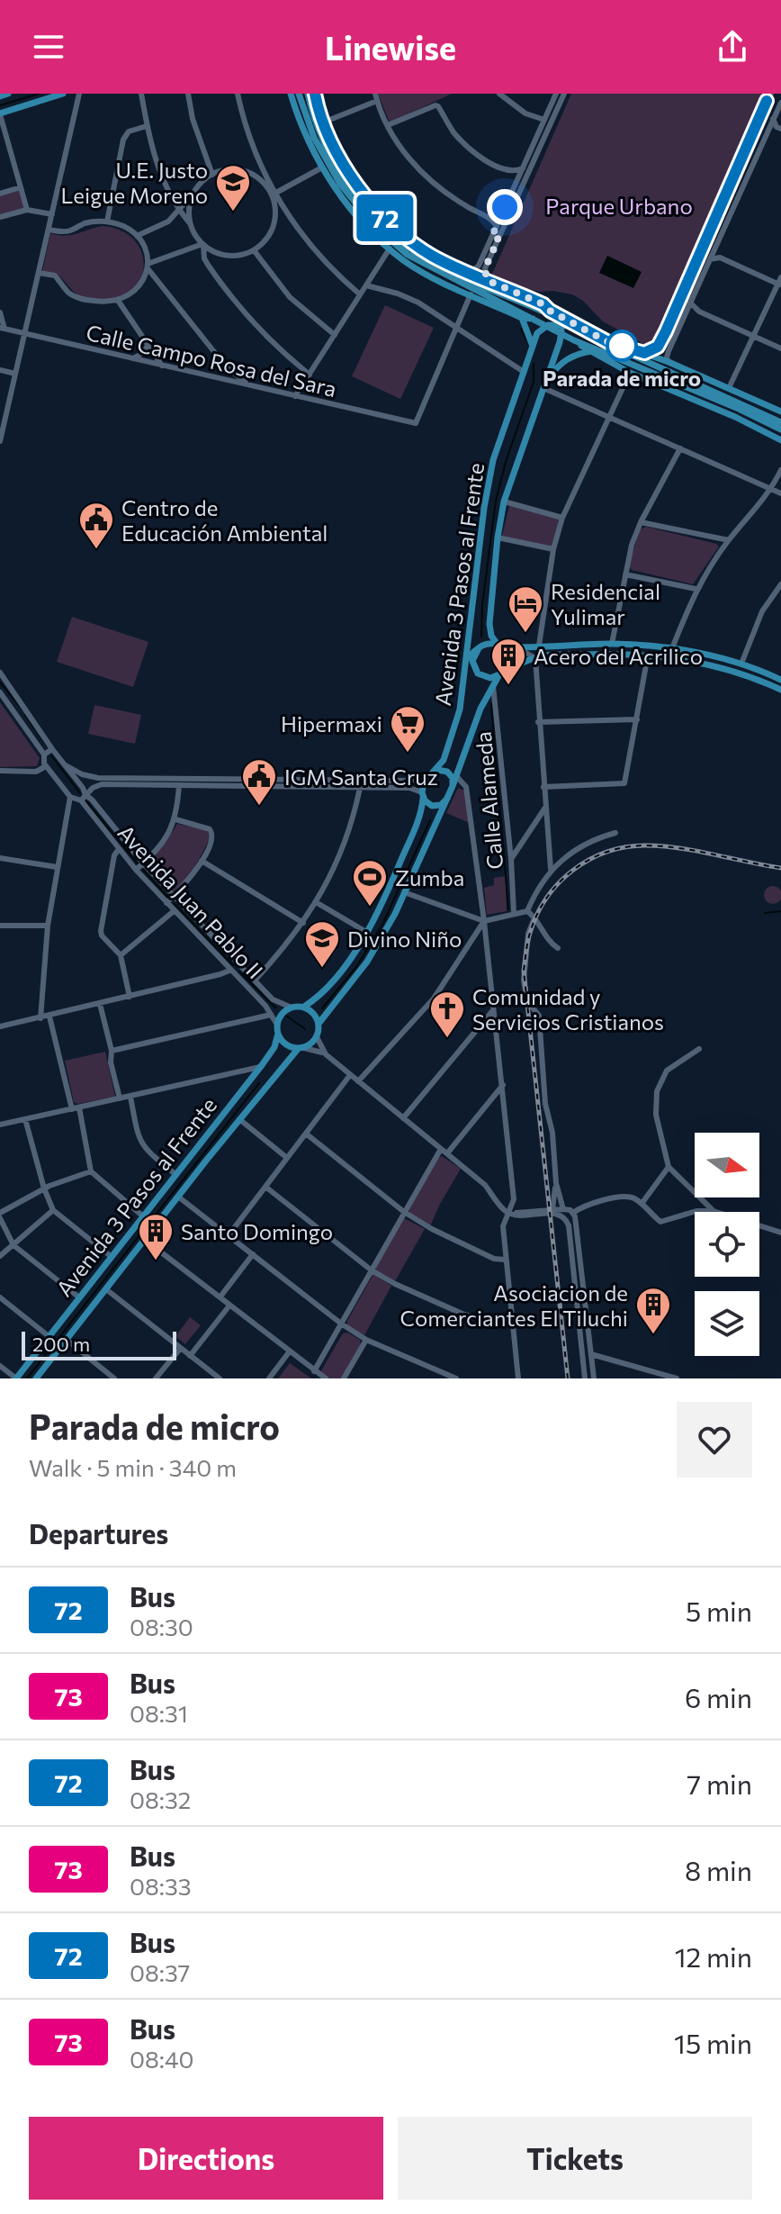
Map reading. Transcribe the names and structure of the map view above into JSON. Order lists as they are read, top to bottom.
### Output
{
  "streets": {
    "main road": ["Avenida 3 Pasos al Frente"],
    "street": ["Calle Campo Rosa del Sara", "Calle Alameda", "Avenida Juan Pablo II"]
  },
  "crossings": [
    ["Avenida 3 Pasos al Frente", "Calle Alameda"],
    ["Avenida 3 Pasos al Frente", "Avenida Juan Pablo II"]
  ],
  "parks": ["Parque Urbano"],
  "places": {
    "school or university": ["U.E. Justo Leigue Moreno", "Divino Niño"],
    "other": ["Parada de micro"],
    "public building": ["Centro de Educación Ambiental", "IGM Santa Cruz"],
    "hotel": ["Residencial Yulimar"],
    "building": ["Acero del Acrilico", "Santo Domingo", "Asociacion de Comerciantes El Tiluchi"],
    "supermarket": ["Hipermaxi"],
    "sports": ["Zumba"],
    "church": ["Comunidad y Servicios Cristianos"]
  },
  "lines": ["bus line 72"],
  "scale_bar": "200 m",
  "north": "right",
  "page": {
    "header": "Linewise",
    "on_map": "72",
    "scale": "200 m",
    "heading": [
      ["Parada de micro", "Walk · 5 min · 340 m"],
      "Departures"
    ],
    "list": [
      {
        "mark": "72",
        "name": "Bus",
        "note": "08:30",
        "value": "5 min"
      },
      {
        "mark": "73",
        "name": "Bus",
        "note": "08:31",
        "value": "6 min"
      },
      {
        "mark": "72",
        "name": "Bus",
        "note": "08:32",
        "value": "7 min"
      },
      {
        "mark": "73",
        "name": "Bus",
        "note": "08:33",
        "value": "8 min"
      },
      {
        "mark": "72",
        "name": "Bus",
        "note": "08:37",
        "value": "12 min"
      },
      {
        "mark": "73",
        "name": "Bus",
        "note": "08:40",
        "value": "15 min"
      }
    ],
    "buttons": ["Directions", "Tickets"]
  }
}
